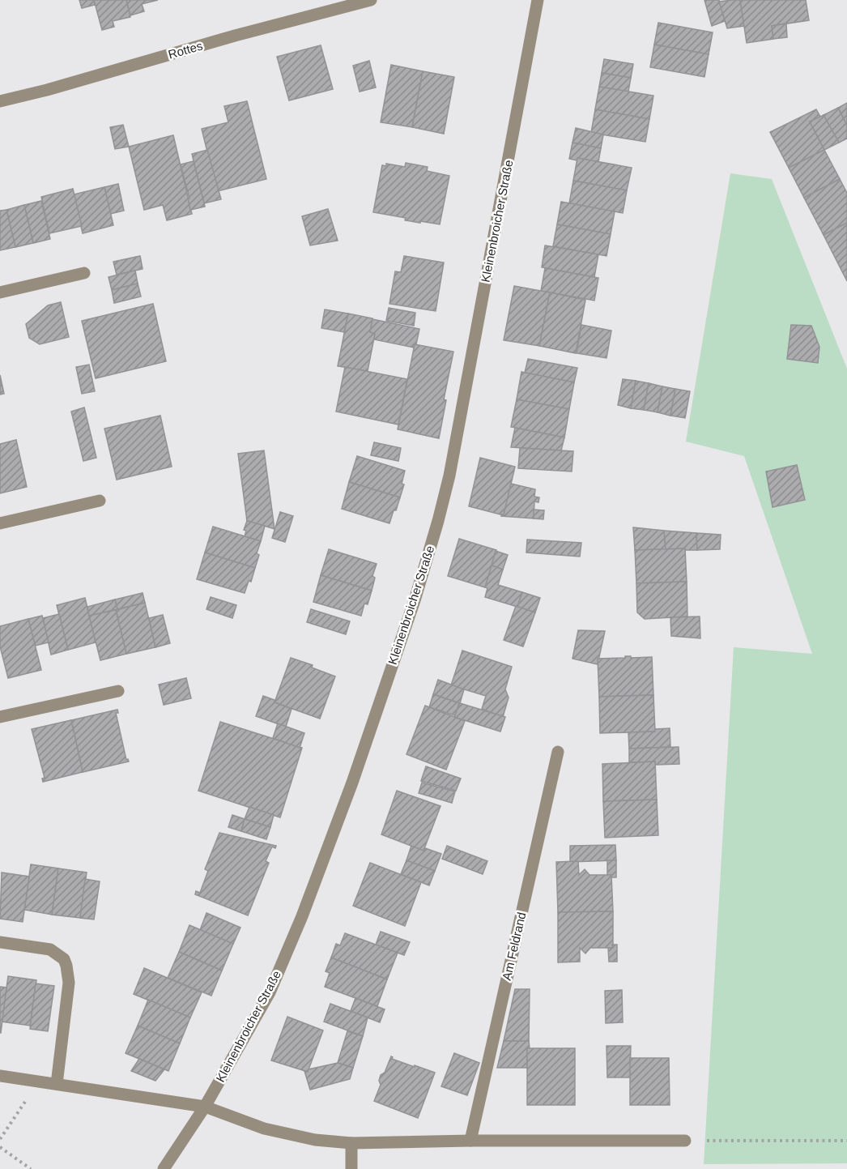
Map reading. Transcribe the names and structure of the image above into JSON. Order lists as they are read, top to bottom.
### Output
{
  "streets": {
    "street": ["Rottes", "Kleinenbroicher Straße", "Am Feldrand"]
  }
}
